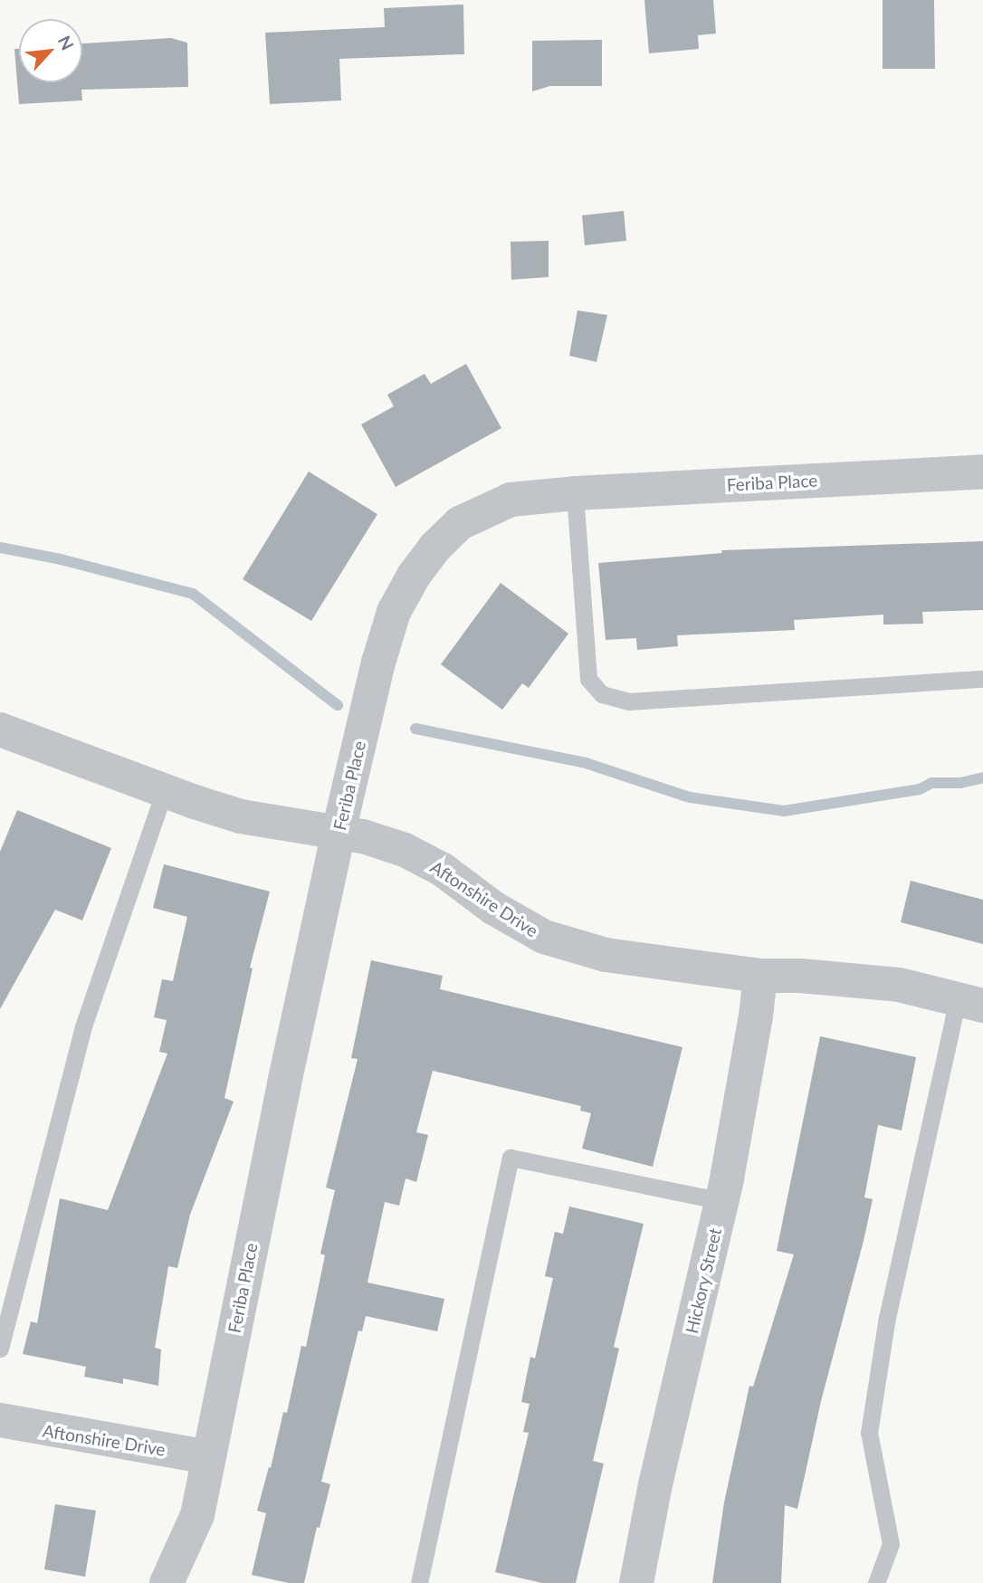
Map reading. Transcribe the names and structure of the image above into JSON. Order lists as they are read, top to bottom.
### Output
{
  "streets": {
    "street": ["Feriba Place", "Aftonshire Drive", "Hickory Street"]
  },
  "crossings": [
    ["Feriba Place", "Aftonshire Drive"],
    ["Aftonshire Drive", "Hickory Street"]
  ],
  "north": "top right"
}
